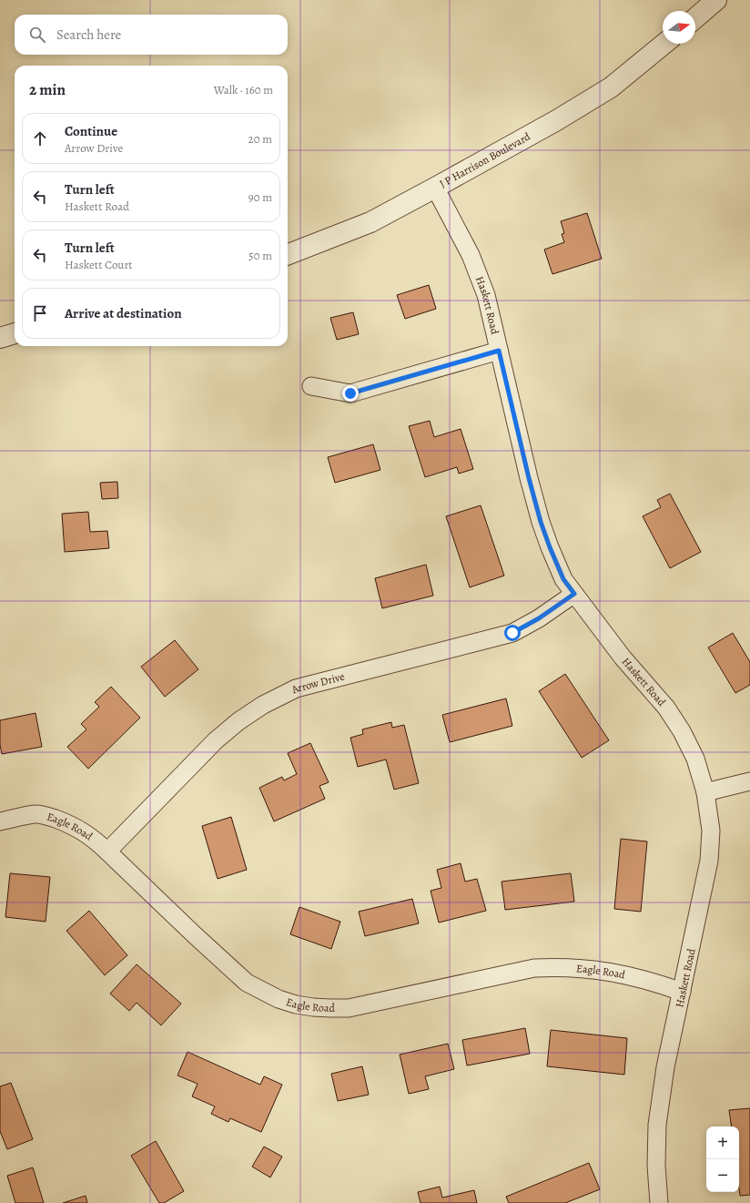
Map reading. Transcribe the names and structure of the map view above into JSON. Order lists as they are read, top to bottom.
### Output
{
  "streets": {
    "street": [
      "J P Harrison Boulevard",
      "Haskett Road",
      "Arrow Drive",
      "Eagle Road"
    ]
  },
  "crossings": [
    ["J P Harrison Boulevard", "Haskett Road"],
    ["Haskett Road", "Arrow Drive"],
    ["Haskett Road", "Eagle Road"],
    ["Arrow Drive", "Eagle Road"]
  ],
  "north": "right",
  "page": {
    "search": "Search here",
    "heading": ["2 min", "Walk · 160 m"],
    "list": [
      ["Continue", "Arrow Drive", "20 m"],
      ["Turn left", "Haskett Road", "90 m"],
      ["Turn left", "Haskett Court", "50 m"],
      "Arrive at destination"
    ],
    "map_buttons": ["+", "−"]
  }
}
